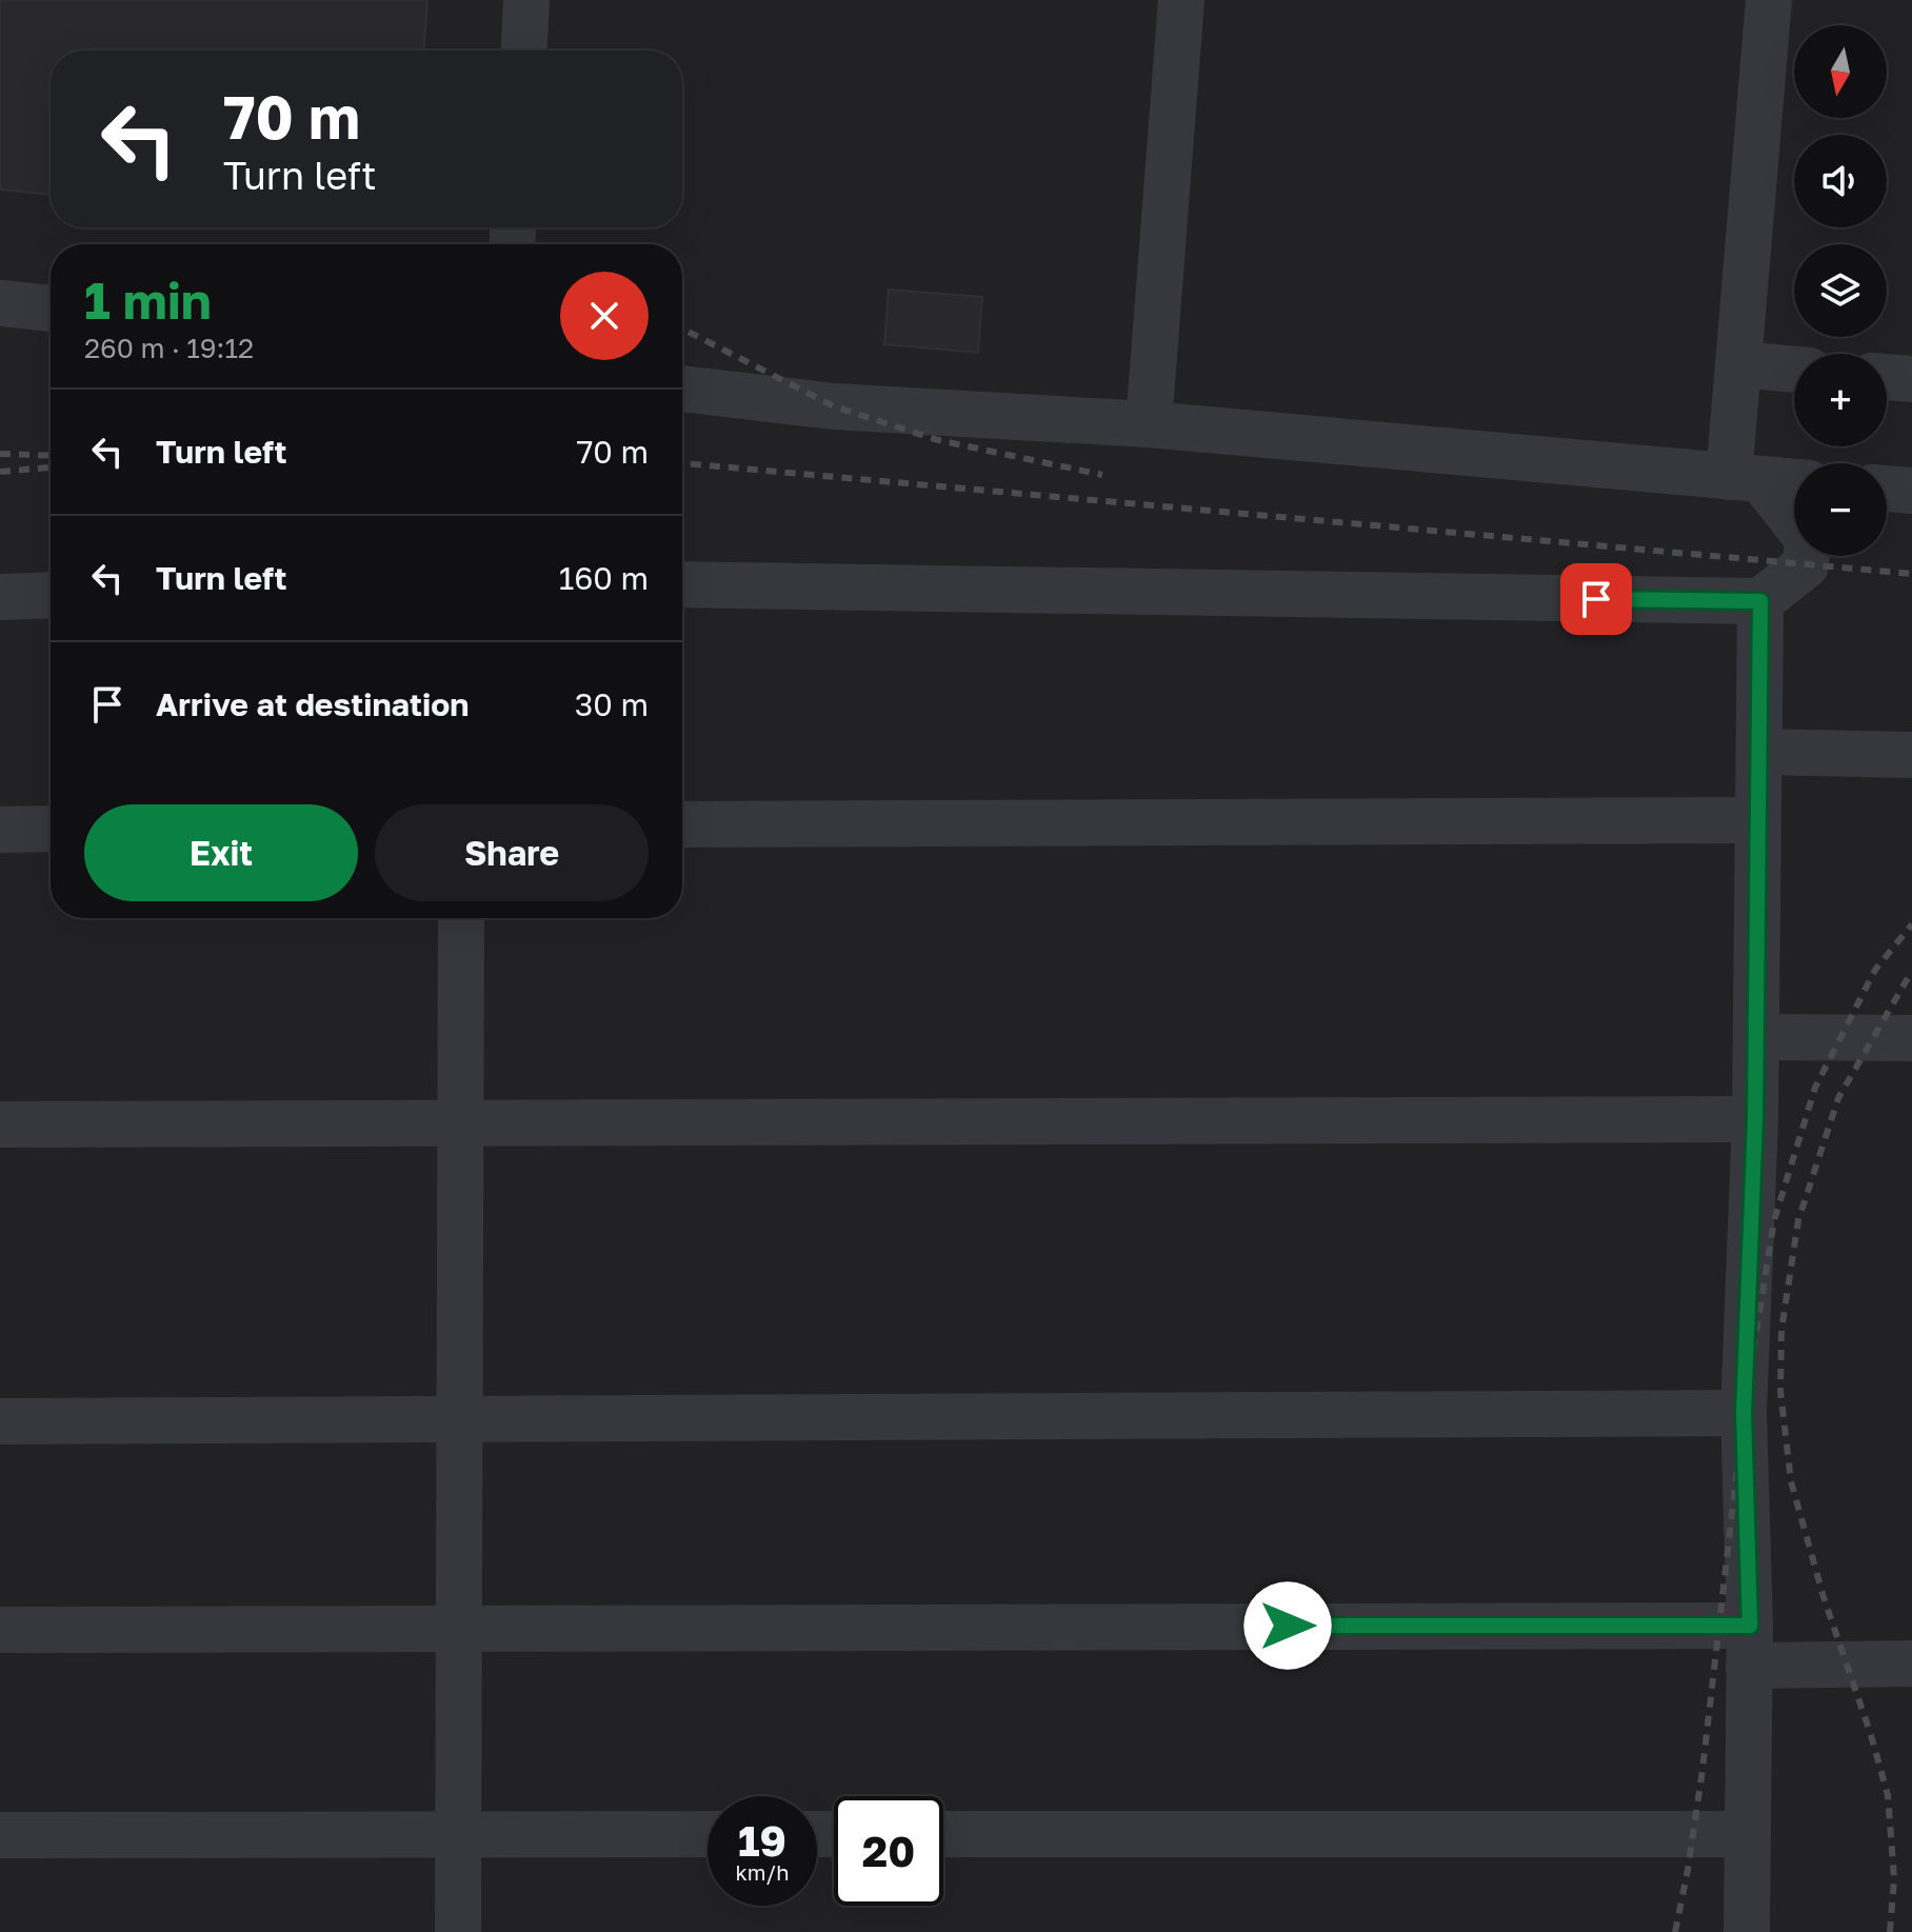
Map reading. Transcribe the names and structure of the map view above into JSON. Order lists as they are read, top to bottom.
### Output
{
  "north": "bottom",
  "page": {
    "map_buttons": ["+", "−"],
    "turn": ["70 m", "Turn left"],
    "heading": ["1 min", "260 m · 19:12"],
    "list": [
      {
        "name": "Turn left",
        "value": "70 m"
      },
      {
        "name": "Turn left",
        "value": "160 m"
      },
      {
        "name": "Arrive at destination",
        "value": "30 m"
      }
    ],
    "buttons": ["Exit", "Share"],
    "speed": "19 km/h",
    "limit": "20"
  }
}
